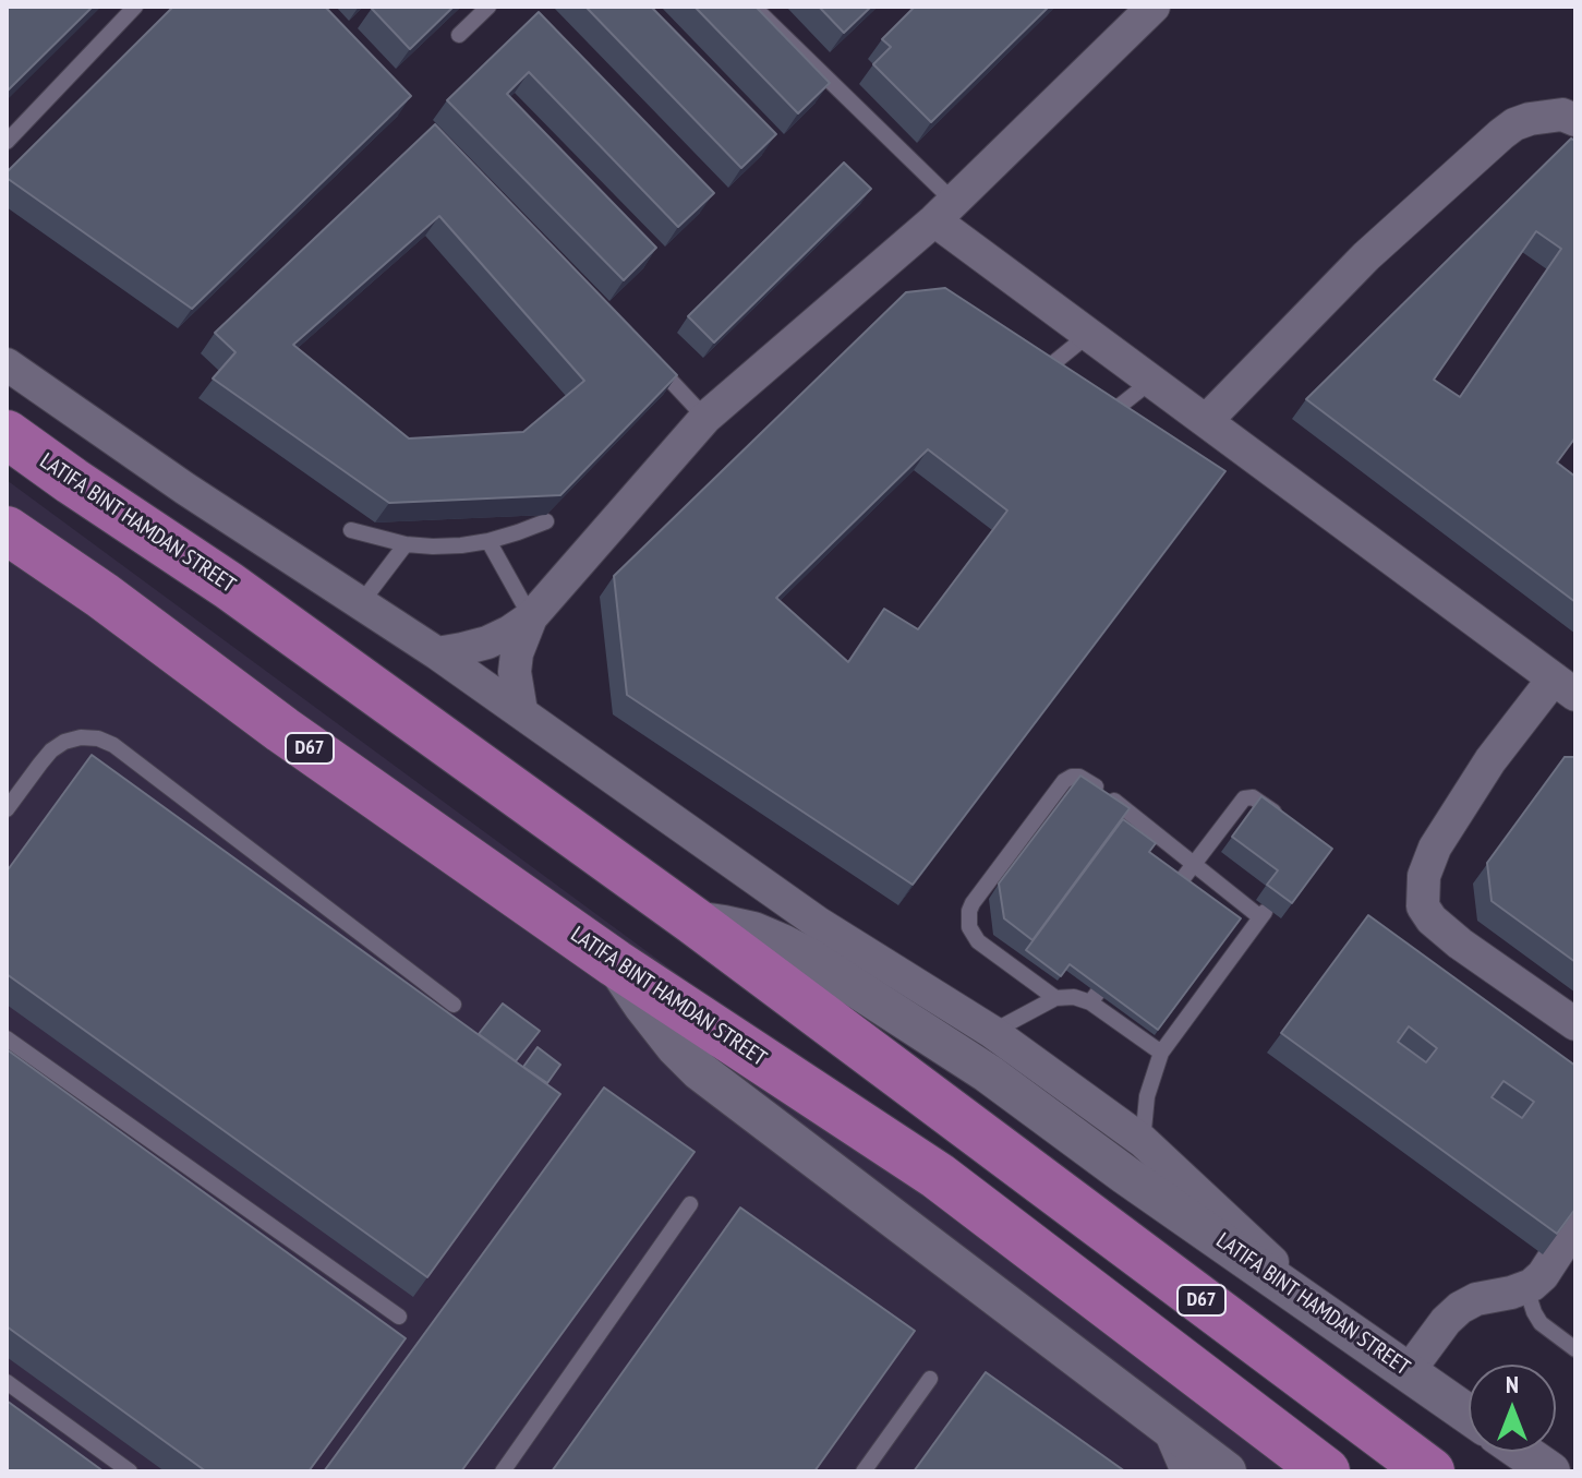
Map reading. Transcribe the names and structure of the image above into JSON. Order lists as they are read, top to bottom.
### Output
{
  "streets": {
    "main road": ["LATIFA BINT HAMDAN STREET", "D67"]
  },
  "north": "top"
}
